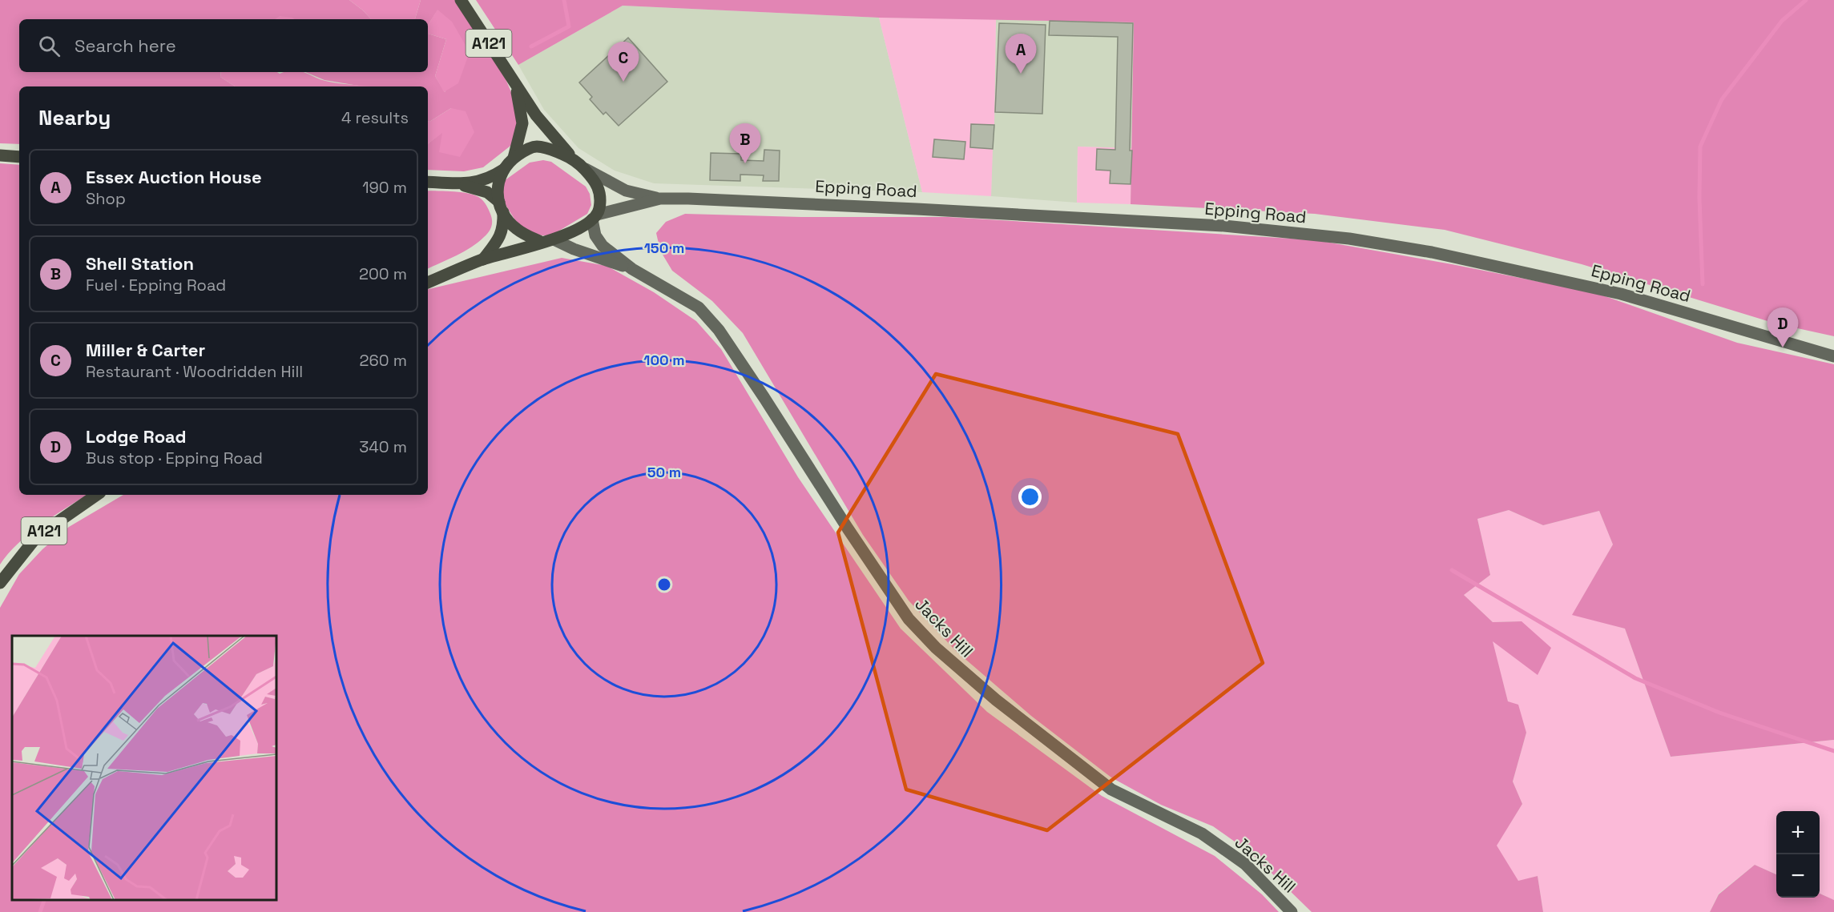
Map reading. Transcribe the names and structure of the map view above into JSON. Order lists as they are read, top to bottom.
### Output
{
  "streets": {
    "main road": ["A121", "Epping Road", "Jacks Hill"]
  },
  "crossings": [
    ["A121", "Epping Road"]
  ],
  "page": {
    "search": "Search here",
    "pins": [
      "A",
      "C",
      "B",
      "D"
    ],
    "heading": ["Nearby", "4 results"],
    "list": [
      {
        "mark": "A",
        "name": "Essex Auction House",
        "note": "Shop",
        "value": "190 m"
      },
      {
        "mark": "B",
        "name": "Shell Station",
        "note": "Fuel · Epping Road",
        "value": "200 m"
      },
      {
        "mark": "C",
        "name": "Miller & Carter",
        "note": "Restaurant · Woodridden Hill",
        "value": "260 m"
      },
      {
        "mark": "D",
        "name": "Lodge Road",
        "note": "Bus stop · Epping Road",
        "value": "340 m"
      }
    ],
    "map_buttons": ["+", "−"]
  },
  "rings": ["150 m", "100 m", "50 m"]
}
